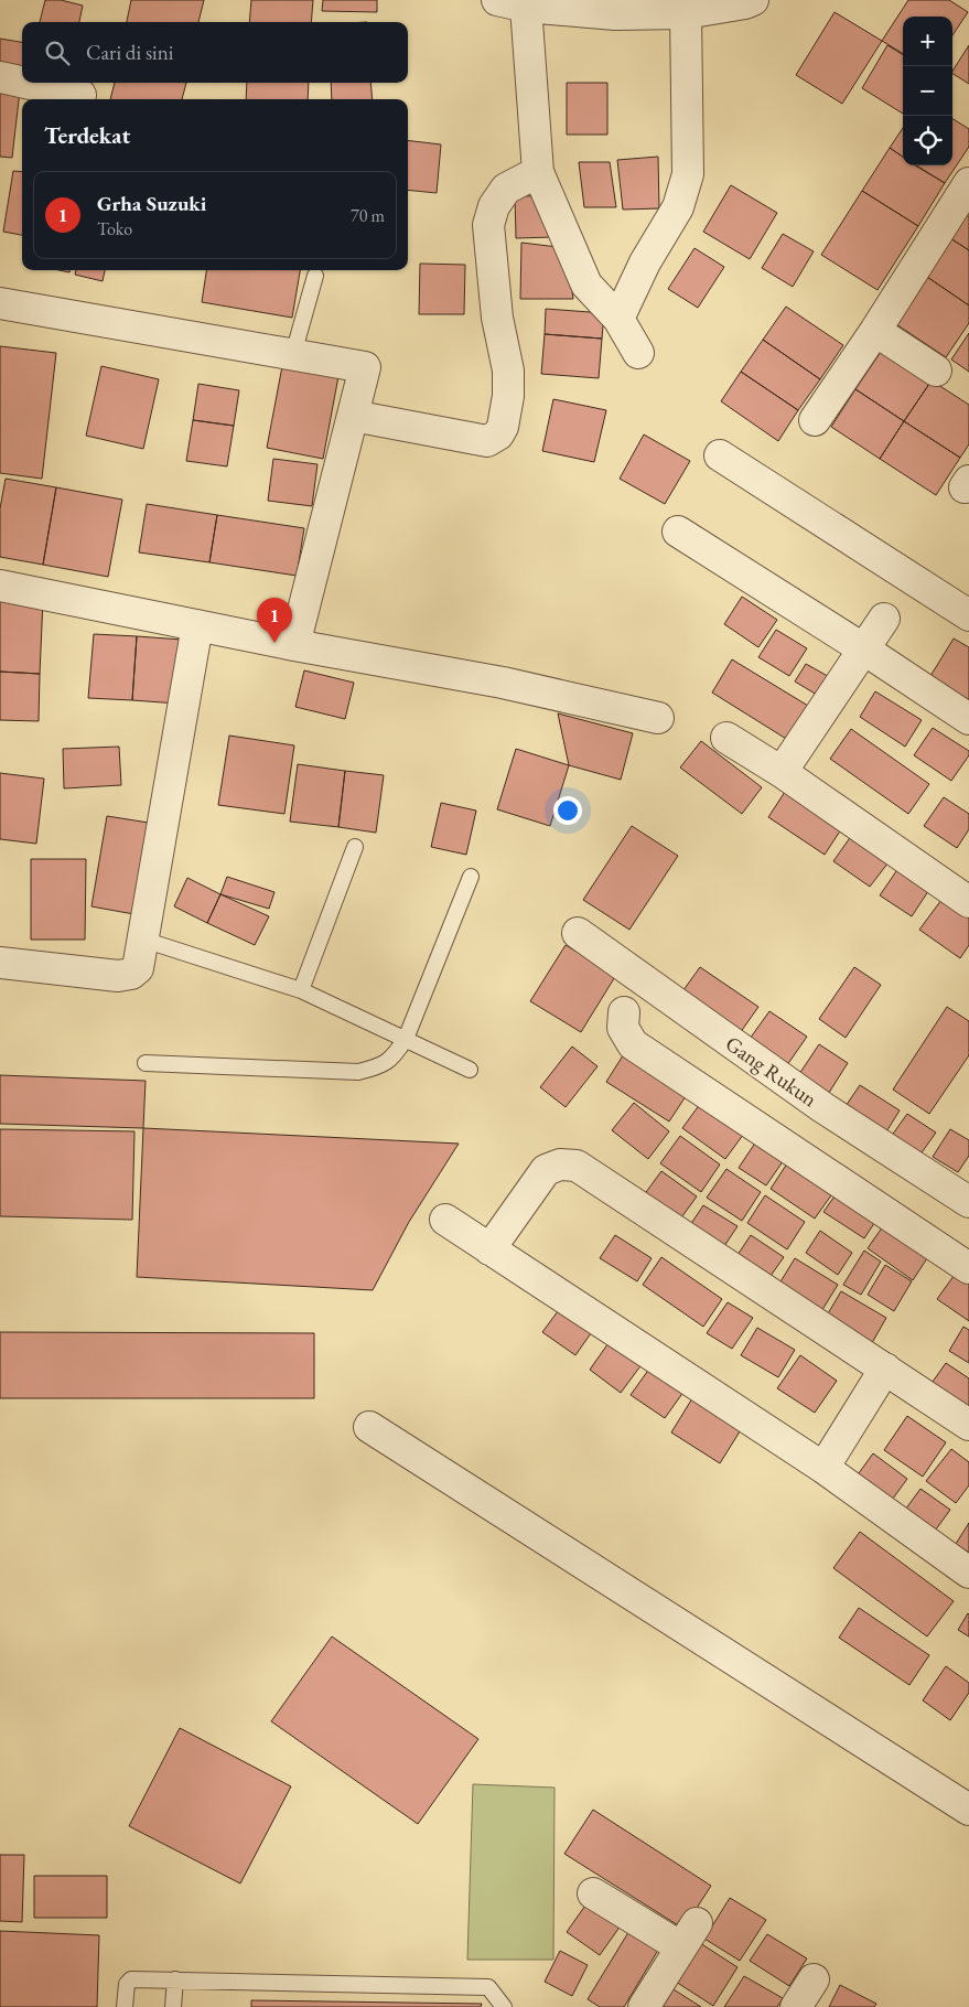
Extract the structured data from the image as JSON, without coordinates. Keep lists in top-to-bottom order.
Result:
{
  "streets": {
    "street": ["Gang Rukun"]
  },
  "page": {
    "map_buttons": ["+", "−"],
    "search": "Cari di sini",
    "heading": "Terdekat",
    "list": [
      {
        "mark": "1",
        "name": "Grha Suzuki",
        "note": "Toko",
        "value": "70 m"
      }
    ],
    "pins": "1"
  }
}
